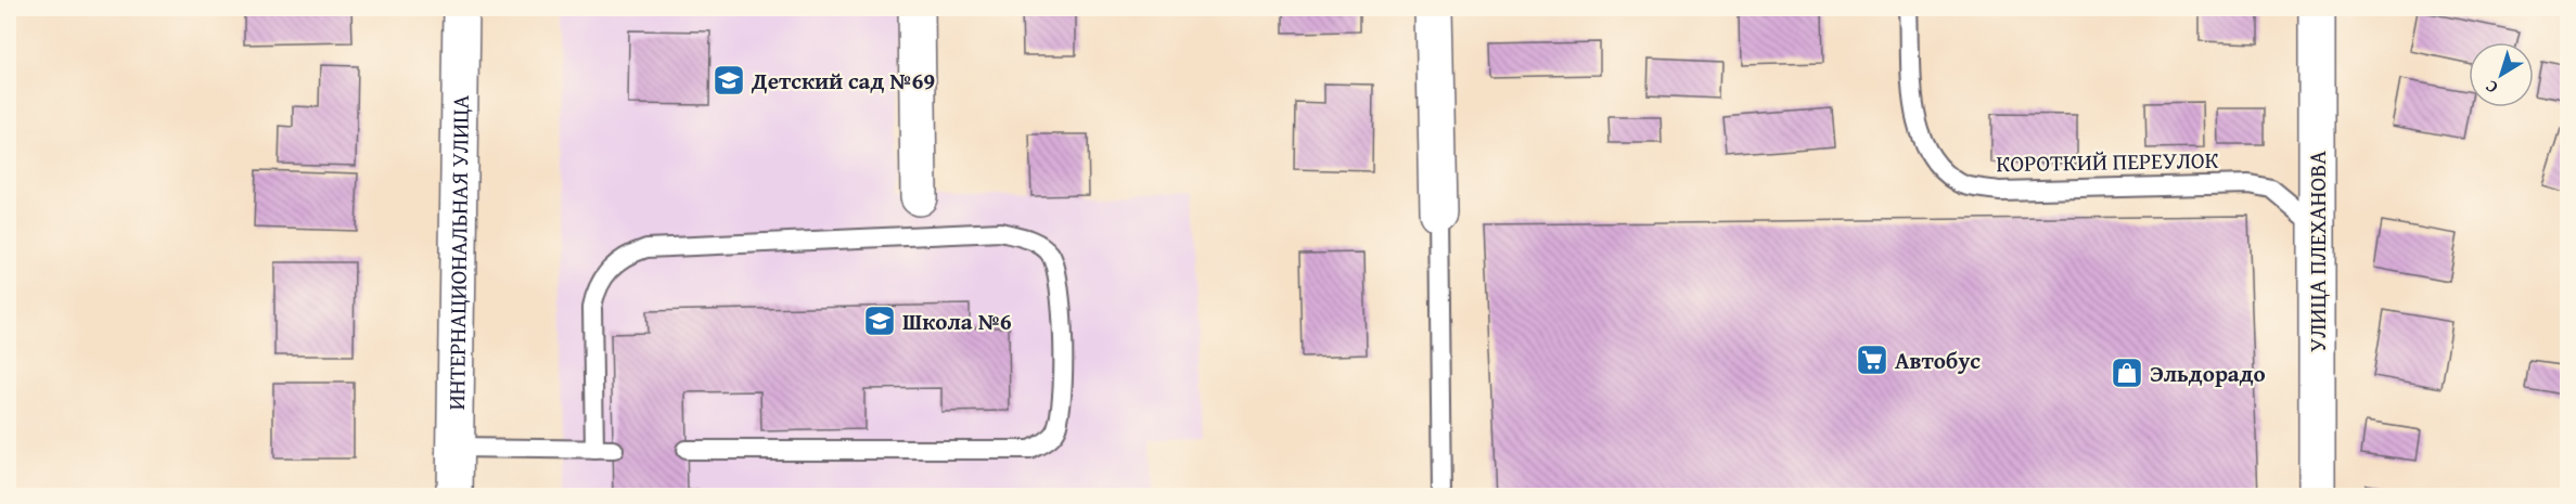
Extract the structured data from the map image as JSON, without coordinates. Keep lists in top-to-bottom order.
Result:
{
  "streets": {
    "street": ["ИНТЕРНАЦИОНАЛЬНАЯ УЛИЦА", "УЛИЦА ПЛЕХАНОВА"],
    "lane": ["КОРОТКИЙ ПЕРЕУЛОК"]
  },
  "crossings": [
    ["КОРОТКИЙ ПЕРЕУЛОК", "УЛИЦА ПЛЕХАНОВА"]
  ],
  "places": {
    "school or university": ["Детский сад №69", "Школа №6"],
    "supermarket": ["Автобус"],
    "shop": ["Эльдорадо"]
  },
  "north": "bottom left"
}
